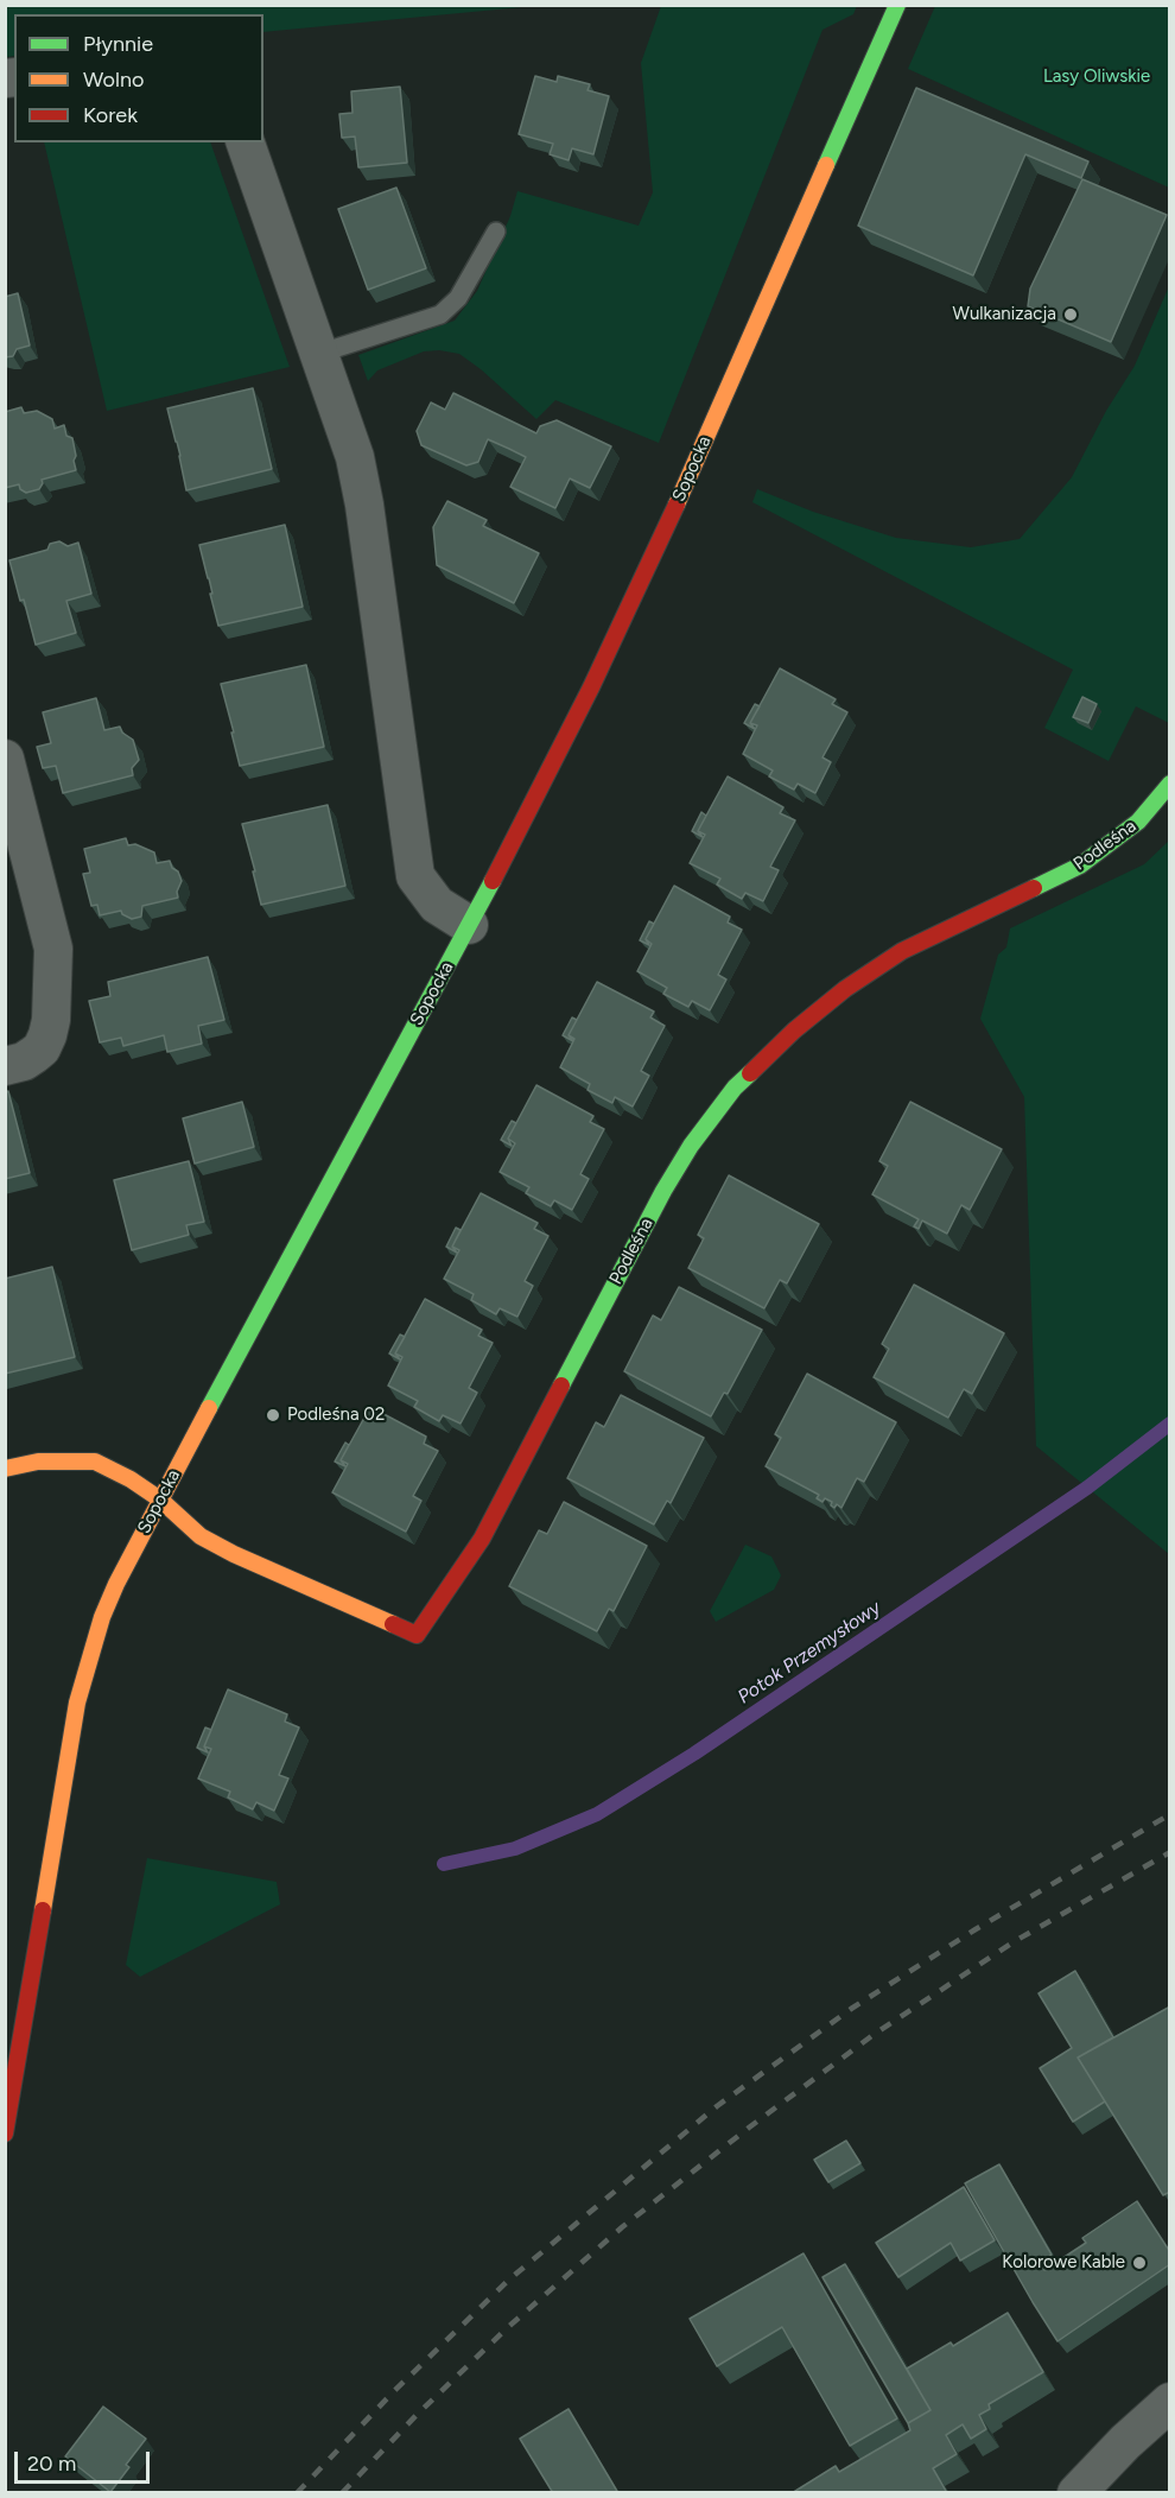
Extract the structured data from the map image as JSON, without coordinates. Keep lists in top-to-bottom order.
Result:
{
  "streets": {
    "main road": ["Sopocka", "Podleśna"]
  },
  "crossings": [
    ["Sopocka", "Podleśna"]
  ],
  "water": ["Potok Przemysłowy"],
  "parks": ["Lasy Oliwskie"],
  "places": ["Wulkanizacja", "Podleśna 02", "Kolorowe Kable"],
  "legend": ["Płynnie", "Wolno", "Korek"],
  "scale_bar": "20 m"
}
